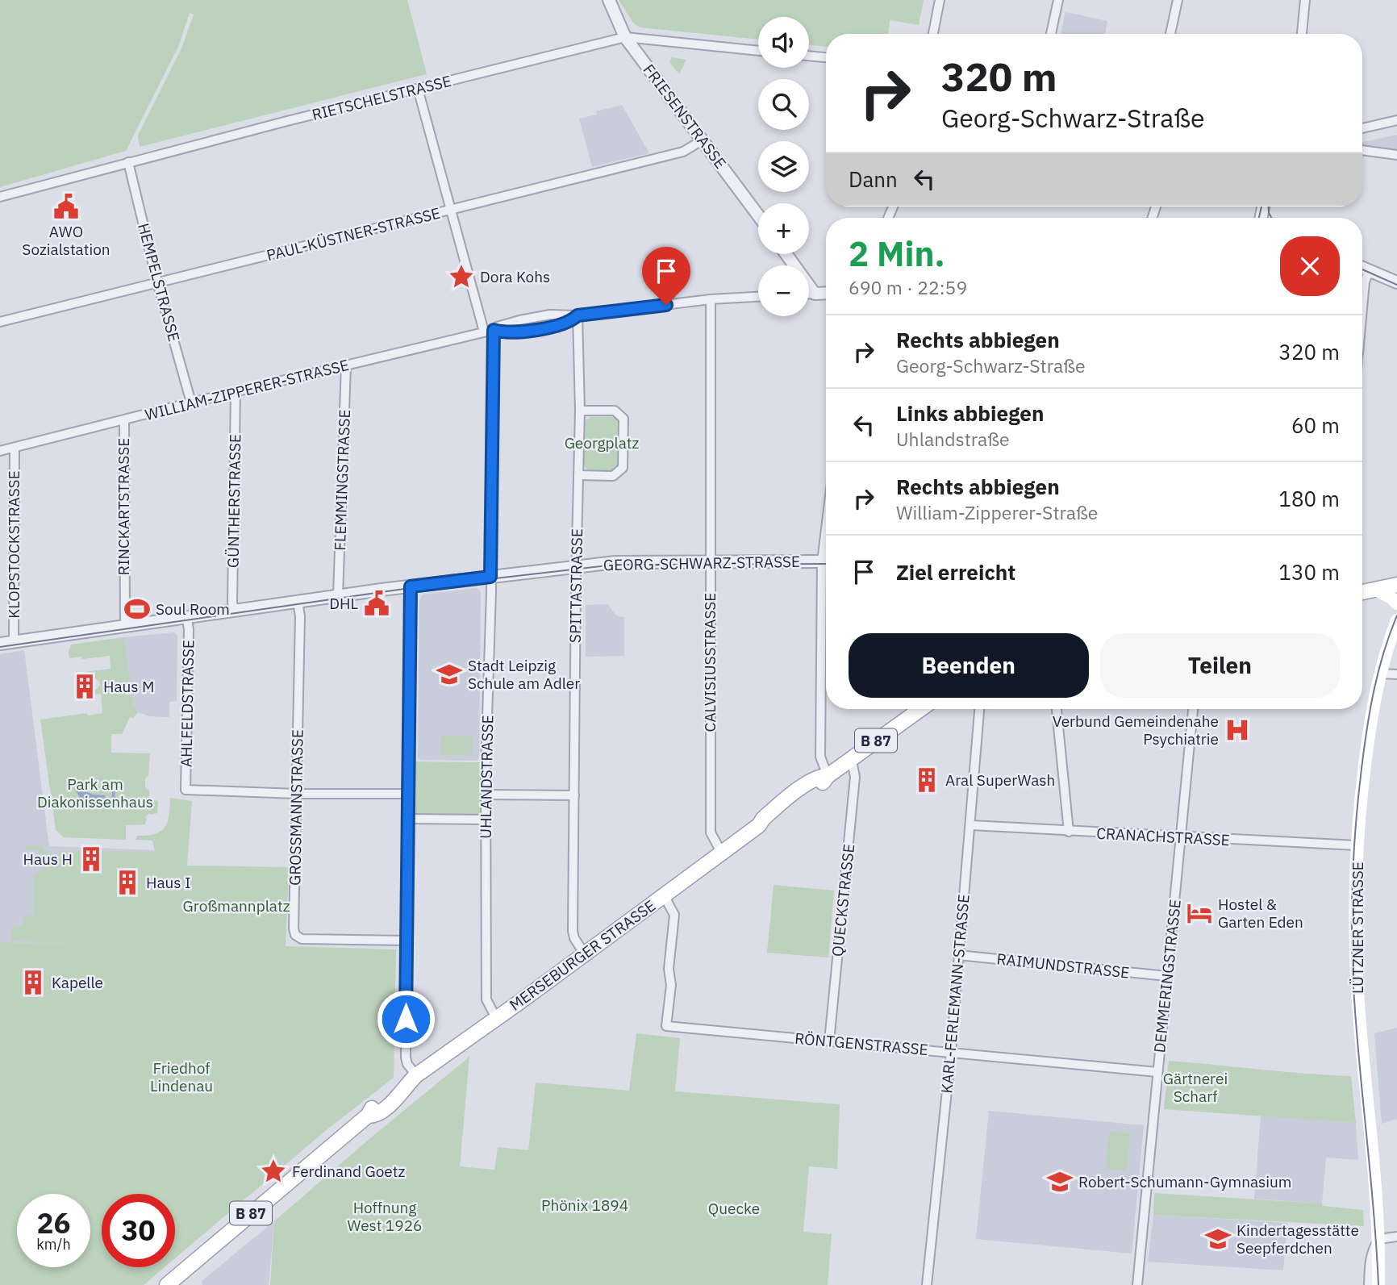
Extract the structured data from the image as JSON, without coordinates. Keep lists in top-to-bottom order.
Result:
{
  "streets": {
    "main road": ["B 87", "LÜTZNER STRASSE", "MERSEBURGER STRASSE"],
    "street": [
      "RIETSCHELSTRASSE",
      "FRIESENSTRASSE",
      "PAUL-KÜSTNER-STRASSE",
      "HEMPELSTRASSE",
      "WILLIAM-ZIPPERER-STRASSE",
      "FLEMMINGSTRASSE",
      "GÜNTHERSTRASSE",
      "RINCKARTSTRASSE",
      "KLOPSTOCKSTRASSE",
      "GEORG-SCHWARZ-STRASSE",
      "SPITTASTRASSE",
      "CALVISIUSSTRASSE",
      "AHLFELDSTRASSE",
      "UHLANDSTRASSE",
      "GROSSMANNSTRASSE",
      "CRANACHSTRASSE",
      "QUECKSTRASSE",
      "RAIMUNDSTRASSE",
      "DEMMERINGSTRASSE",
      "KARL-FERLEMANN-STRASSE",
      "RÖNTGENSTRASSE"
    ]
  },
  "crossings": [
    ["RIETSCHELSTRASSE", "FRIESENSTRASSE"],
    ["RIETSCHELSTRASSE", "HEMPELSTRASSE"],
    ["RIETSCHELSTRASSE", "UHLANDSTRASSE"],
    ["FRIESENSTRASSE", "PAUL-KÜSTNER-STRASSE"],
    ["PAUL-KÜSTNER-STRASSE", "HEMPELSTRASSE"],
    ["PAUL-KÜSTNER-STRASSE", "UHLANDSTRASSE"],
    ["HEMPELSTRASSE", "WILLIAM-ZIPPERER-STRASSE"],
    ["WILLIAM-ZIPPERER-STRASSE", "FLEMMINGSTRASSE"],
    ["WILLIAM-ZIPPERER-STRASSE", "GÜNTHERSTRASSE"],
    ["WILLIAM-ZIPPERER-STRASSE", "RINCKARTSTRASSE"],
    ["WILLIAM-ZIPPERER-STRASSE", "KLOPSTOCKSTRASSE"],
    ["WILLIAM-ZIPPERER-STRASSE", "SPITTASTRASSE"],
    ["WILLIAM-ZIPPERER-STRASSE", "CALVISIUSSTRASSE"],
    ["WILLIAM-ZIPPERER-STRASSE", "UHLANDSTRASSE"],
    ["FLEMMINGSTRASSE", "GEORG-SCHWARZ-STRASSE"],
    ["GÜNTHERSTRASSE", "GEORG-SCHWARZ-STRASSE"],
    ["RINCKARTSTRASSE", "GEORG-SCHWARZ-STRASSE"],
    ["KLOPSTOCKSTRASSE", "GEORG-SCHWARZ-STRASSE"],
    ["GEORG-SCHWARZ-STRASSE", "SPITTASTRASSE"],
    ["GEORG-SCHWARZ-STRASSE", "CALVISIUSSTRASSE"],
    ["GEORG-SCHWARZ-STRASSE", "AHLFELDSTRASSE"],
    ["GEORG-SCHWARZ-STRASSE", "UHLANDSTRASSE"],
    ["GEORG-SCHWARZ-STRASSE", "GROSSMANNSTRASSE"],
    ["SPITTASTRASSE", "MERSEBURGER STRASSE"],
    ["CALVISIUSSTRASSE", "MERSEBURGER STRASSE"],
    ["AHLFELDSTRASSE", "GROSSMANNSTRASSE"],
    ["UHLANDSTRASSE", "MERSEBURGER STRASSE"],
    ["CRANACHSTRASSE", "LÜTZNER STRASSE"],
    ["CRANACHSTRASSE", "DEMMERINGSTRASSE"],
    ["CRANACHSTRASSE", "KARL-FERLEMANN-STRASSE"],
    ["QUECKSTRASSE", "MERSEBURGER STRASSE"],
    ["QUECKSTRASSE", "RÖNTGENSTRASSE"],
    ["MERSEBURGER STRASSE", "RÖNTGENSTRASSE"],
    ["RAIMUNDSTRASSE", "DEMMERINGSTRASSE"],
    ["RAIMUNDSTRASSE", "KARL-FERLEMANN-STRASSE"],
    ["DEMMERINGSTRASSE", "RÖNTGENSTRASSE"],
    ["KARL-FERLEMANN-STRASSE", "RÖNTGENSTRASSE"]
  ],
  "parks": [
    "Georgplatz",
    "Park am Diakonissenhaus",
    "Großmannplatz",
    "Friedhof Lindenau",
    "Gärtnerei Scharf",
    "Phönix 1894",
    "Hoffnung West 1926",
    "Quecke"
  ],
  "places": {
    "public building": ["AWO Sozialstation", "DHL"],
    "place": ["Dora Kohs", "Ferdinand Goetz"],
    "sports": ["Soul Room"],
    "school or university": ["Stadt Leipzig Schule am Adler", "Robert-Schumann-Gymnasium", "Kindertagesstätte Seepferdchen"],
    "building": [
      "Haus M",
      "Aral SuperWash",
      "Haus H",
      "Haus I",
      "Kapelle"
    ],
    "hospital": ["Verbund Gemeindenahe Psychiatrie"],
    "hotel": ["Hostel & Garten Eden"]
  },
  "page": {
    "map_buttons": ["+", "−"],
    "turn": ["320 m", "Georg-Schwarz-Straße"],
    "then": "Dann",
    "heading": ["2 Min.", "690 m · 22:59"],
    "list": [
      {
        "name": "Rechts abbiegen",
        "note": "Georg-Schwarz-Straße",
        "value": "320 m"
      },
      {
        "name": "Links abbiegen",
        "note": "Uhlandstraße",
        "value": "60 m"
      },
      {
        "name": "Rechts abbiegen",
        "note": "William-Zipperer-Straße",
        "value": "180 m"
      },
      {
        "name": "Ziel erreicht",
        "value": "130 m"
      }
    ],
    "buttons": ["Beenden", "Teilen"],
    "speed": "26 km/h",
    "limit": "30"
  }
}
